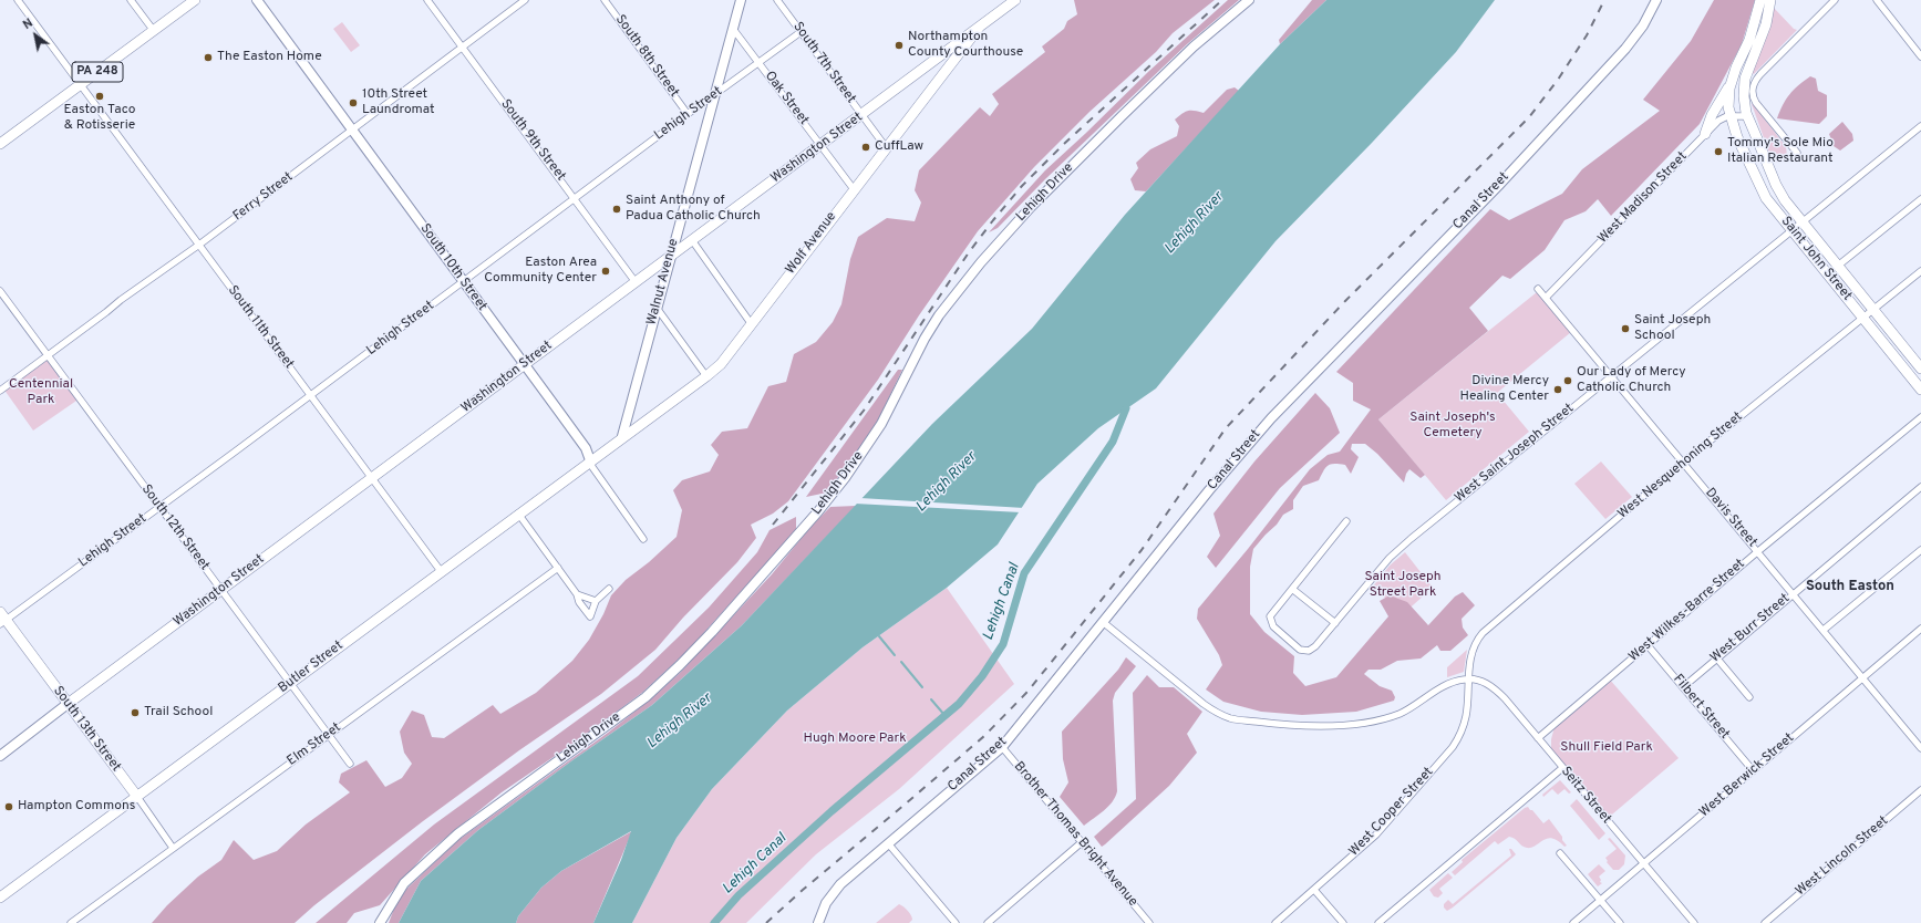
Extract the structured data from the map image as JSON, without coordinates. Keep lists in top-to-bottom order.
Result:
{
  "streets": {
    "main road": [
      "PA 248",
      "Washington Street",
      "Wolf Avenue",
      "Saint John Street",
      "Butler Street",
      "South 13th Street"
    ],
    "street": [
      "South 8th Street",
      "South 7th Street",
      "Oak Street",
      "Lehigh Street",
      "South 9th Street",
      "Lehigh Drive",
      "Ferry Street",
      "West Madison Street",
      "Canal Street",
      "South 10th Street",
      "Walnut Avenue",
      "South 11th Street",
      "West Saint Joseph Street",
      "West Nesquehoning Street",
      "Davis Street",
      "South 12th Street",
      "West Wilkes-Barre Street",
      "West Burr Street",
      "Filbert Street",
      "Elm Street",
      "West Berwick Street",
      "Seitz Street",
      "West Cooper Street",
      "Brother Thomas Bright Avenue",
      "West Lincoln Street"
    ]
  },
  "crossings": [
    ["South 8th Street", "Lehigh Street"],
    ["South 7th Street", "Lehigh Street"],
    ["South 7th Street", "Washington Street"],
    ["South 7th Street", "Wolf Avenue"],
    ["PA 248", "South 11th Street"],
    ["Oak Street", "Lehigh Street"],
    ["Oak Street", "Washington Street"],
    ["Oak Street", "Wolf Avenue"],
    ["Oak Street", "Walnut Avenue"],
    ["Lehigh Street", "South 9th Street"],
    ["Lehigh Street", "South 10th Street"],
    ["Lehigh Street", "Walnut Avenue"],
    ["Lehigh Street", "South 11th Street"],
    ["Lehigh Street", "South 12th Street"],
    ["Lehigh Street", "South 13th Street"],
    ["South 9th Street", "Washington Street"],
    ["South 9th Street", "Ferry Street"],
    ["Washington Street", "Wolf Avenue"],
    ["Washington Street", "South 10th Street"],
    ["Washington Street", "Walnut Avenue"],
    ["Washington Street", "South 11th Street"],
    ["Washington Street", "South 12th Street"],
    ["Washington Street", "South 13th Street"],
    ["Ferry Street", "South 10th Street"],
    ["Ferry Street", "South 11th Street"],
    ["Ferry Street", "South 12th Street"],
    ["West Madison Street", "Saint John Street"],
    ["West Madison Street", "Davis Street"],
    ["Canal Street", "Brother Thomas Bright Avenue"],
    ["Wolf Avenue", "Walnut Avenue"],
    ["Wolf Avenue", "Butler Street"],
    ["Saint John Street", "West Saint Joseph Street"],
    ["Saint John Street", "West Nesquehoning Street"],
    ["South 10th Street", "Butler Street"],
    ["Walnut Avenue", "Butler Street"],
    ["South 11th Street", "Butler Street"],
    ["West Saint Joseph Street", "Davis Street"],
    ["West Nesquehoning Street", "Davis Street"],
    ["West Nesquehoning Street", "Seitz Street"],
    ["West Nesquehoning Street", "West Cooper Street"],
    ["Davis Street", "West Wilkes-Barre Street"],
    ["Davis Street", "West Burr Street"],
    ["Davis Street", "West Berwick Street"],
    ["South 12th Street", "Butler Street"],
    ["South 12th Street", "Elm Street"],
    ["West Wilkes-Barre Street", "Filbert Street"],
    ["West Wilkes-Barre Street", "Seitz Street"],
    ["West Burr Street", "Filbert Street"],
    ["Butler Street", "South 13th Street"],
    ["Filbert Street", "West Berwick Street"],
    ["South 13th Street", "Elm Street"],
    ["West Berwick Street", "Seitz Street"],
    ["Seitz Street", "West Cooper Street"]
  ],
  "districts": ["South Easton"],
  "water": ["Lehigh River", "Lehigh Canal"],
  "parks": [
    "Centennial Park",
    "Saint Joseph's Cemetery",
    "Saint Joseph Street Park",
    "Hugh Moore Park",
    "Shull Field Park"
  ],
  "places": [
    "Northampton County Courthouse",
    "The Easton Home",
    "Easton Taco & Rotisserie",
    "10th Street Laundromat",
    "CuffLaw",
    "Tommy's Sole Mio Italian Restaurant",
    "Saint Anthony of Padua Catholic Church",
    "Easton Area Community Center",
    "Saint Joseph School",
    "Our Lady of Mercy Catholic Church",
    "Divine Mercy Healing Center",
    "Trail School",
    "Hampton Commons"
  ],
  "north": "top left"
}
